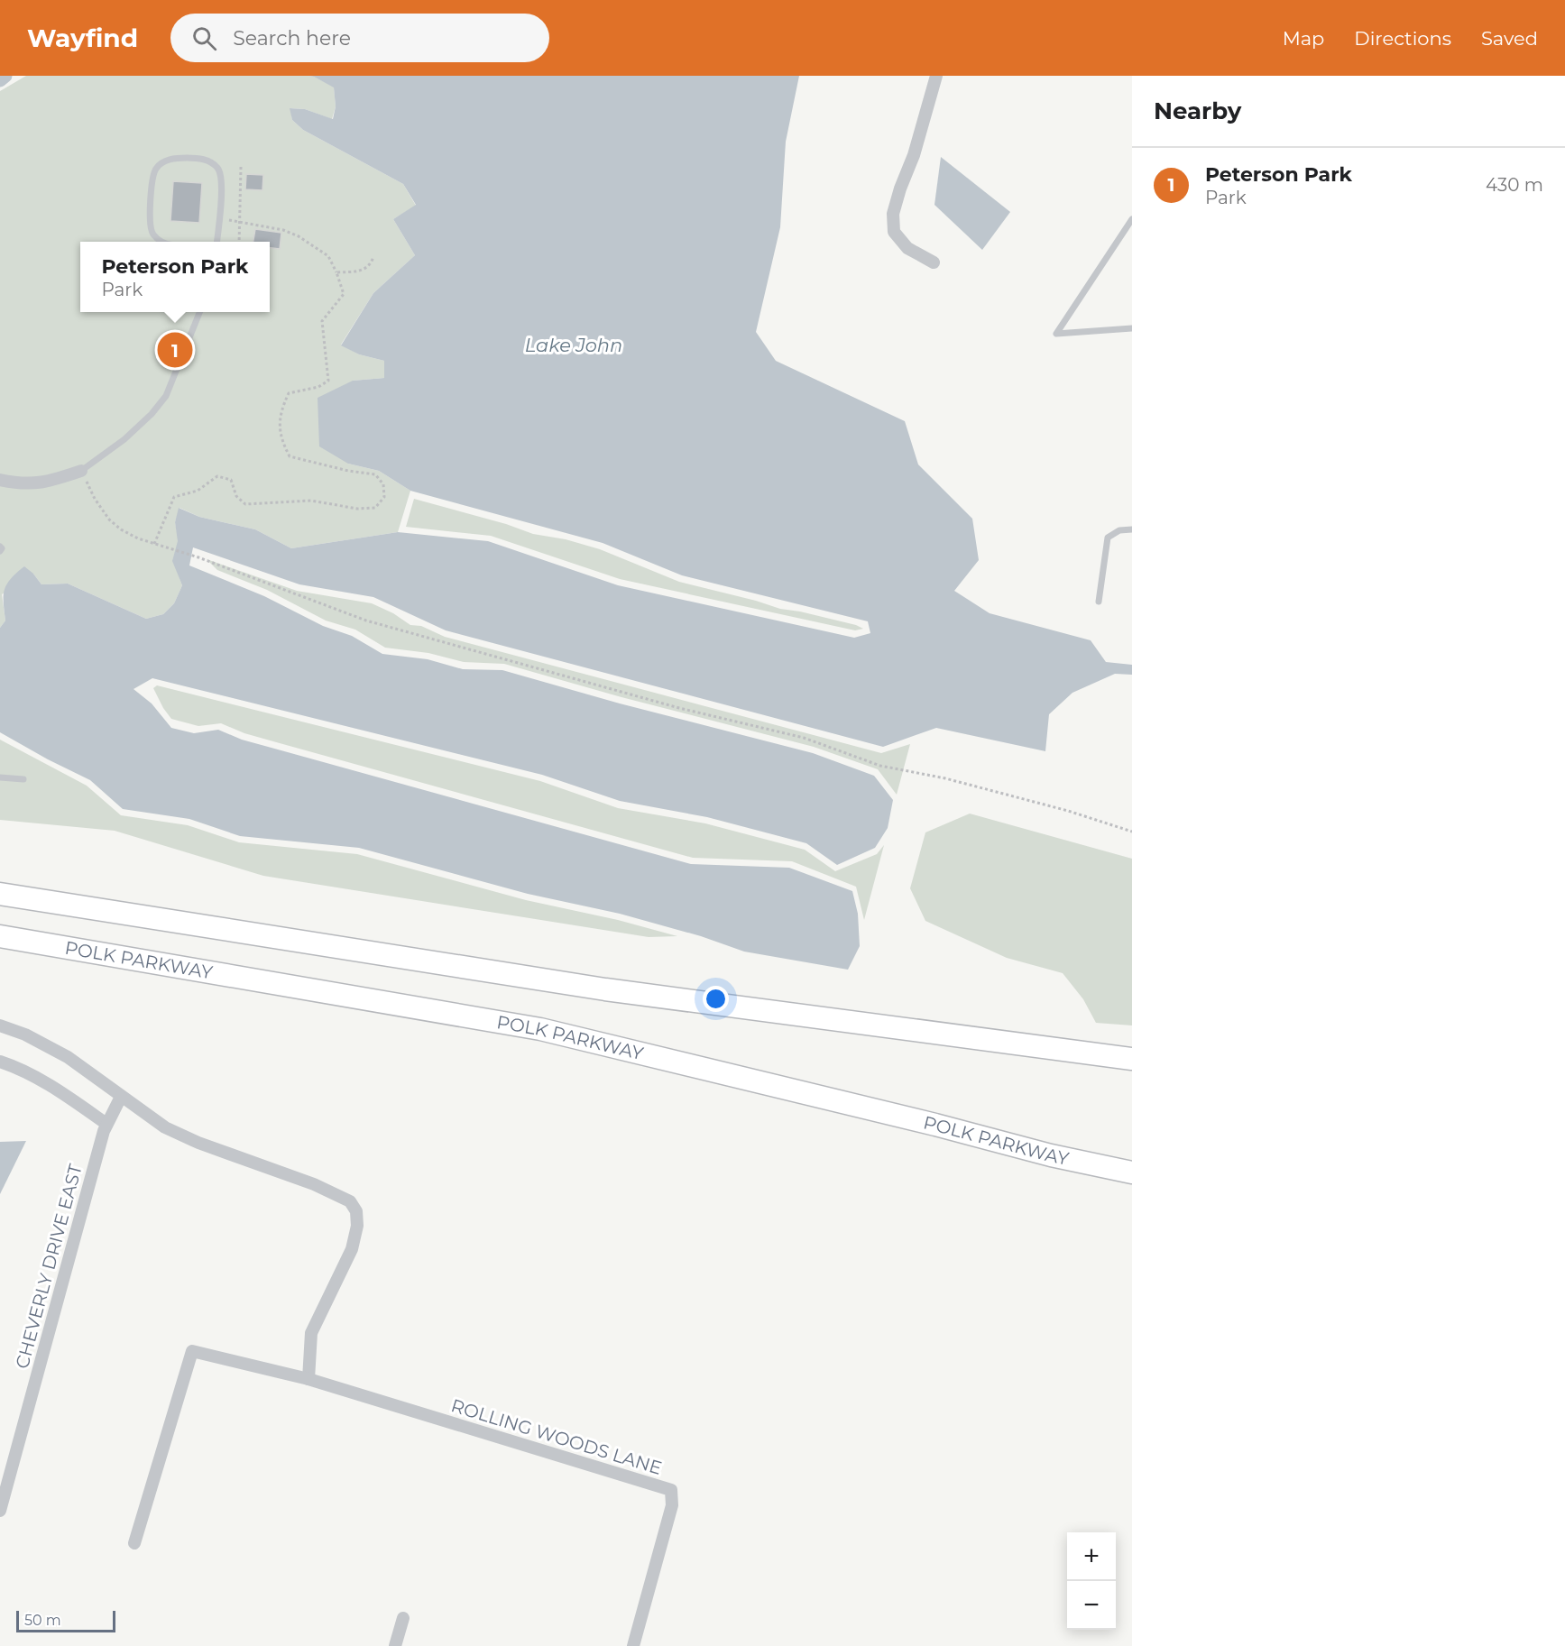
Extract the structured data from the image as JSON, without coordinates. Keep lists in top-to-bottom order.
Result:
{
  "streets": {
    "highway": ["POLK PARKWAY"],
    "street": ["CHEVERLY DRIVE EAST", "ROLLING WOODS LANE"]
  },
  "water": ["Lake John"],
  "scale_bar": "50 m",
  "page": {
    "header": "Wayfind",
    "search": "Search here",
    "nav": ["Map", "Directions", "Saved"],
    "heading": "Nearby",
    "list": [
      {
        "mark": "1",
        "name": "Peterson Park",
        "note": "Park",
        "value": "430 m"
      }
    ],
    "popup": ["Peterson Park", "Park"],
    "pins": "1",
    "map_buttons": ["+", "−"],
    "scale": "50 m"
  }
}
